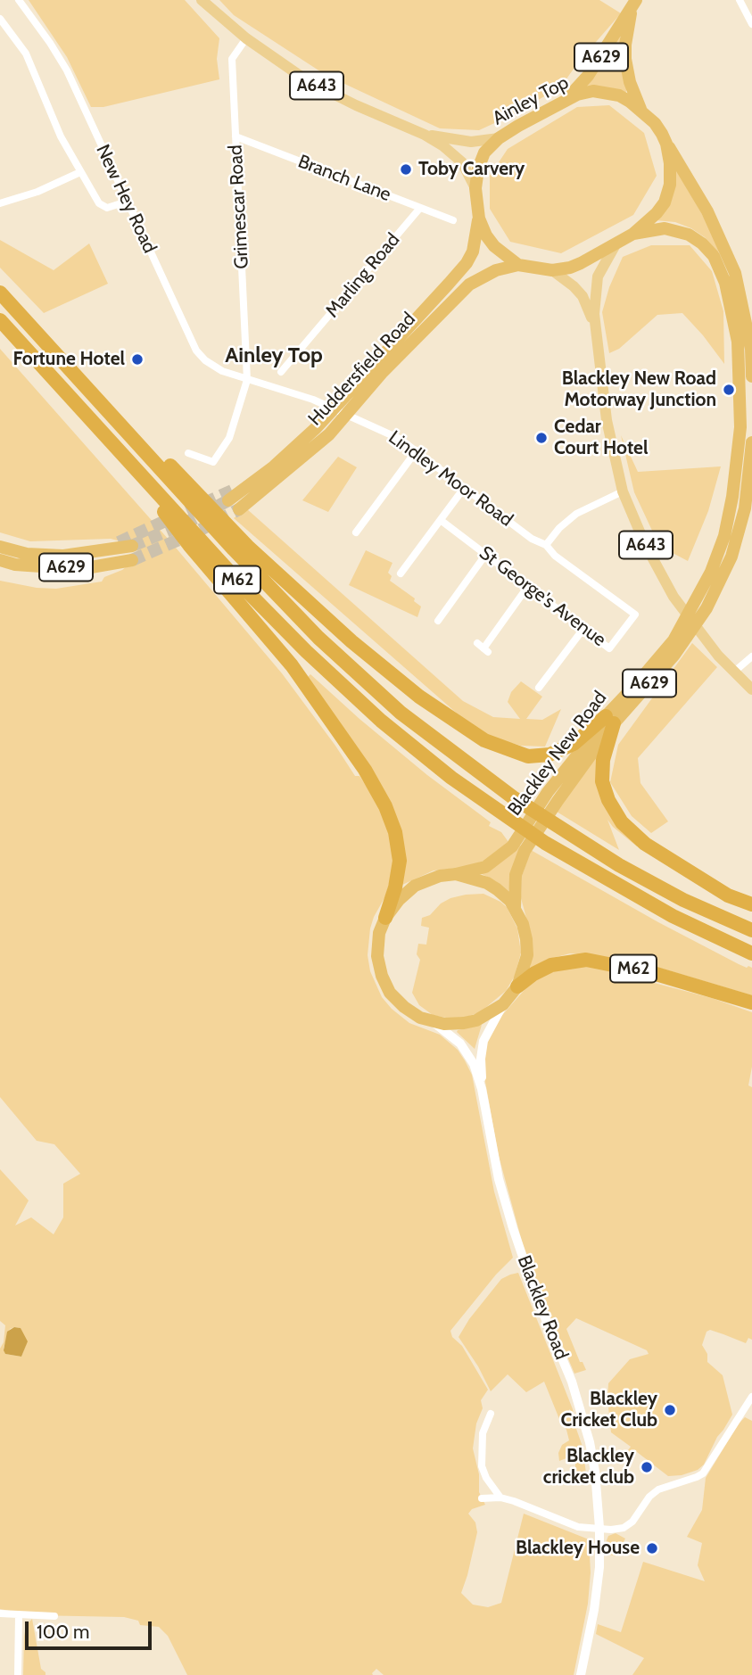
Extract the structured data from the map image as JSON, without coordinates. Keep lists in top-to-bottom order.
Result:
{
  "streets": {
    "highway": [
      "A629",
      "Ainley Top",
      "Huddersfield Road",
      "M62",
      "Blackley New Road"
    ],
    "main road": ["A643"],
    "street": [
      "Branch Lane",
      "New Hey Road",
      "Grimescar Road",
      "Marling Road",
      "Lindley Moor Road",
      "St George's Avenue",
      "Blackley Road"
    ]
  },
  "crossings": [
    ["A629", "A643"],
    ["A629", "Ainley Top"],
    ["A629", "Huddersfield Road"],
    ["A629", "Blackley New Road"],
    ["A643", "Ainley Top"],
    ["A643", "Grimescar Road"],
    ["A643", "Huddersfield Road"],
    ["A643", "Blackley New Road"],
    ["Ainley Top", "Huddersfield Road"],
    ["Ainley Top", "Blackley New Road"],
    ["Branch Lane", "Grimescar Road"],
    ["Branch Lane", "Marling Road"],
    ["New Hey Road", "Grimescar Road"],
    ["New Hey Road", "Lindley Moor Road"],
    ["Grimescar Road", "Lindley Moor Road"],
    ["Huddersfield Road", "Blackley New Road"],
    ["Lindley Moor Road", "St George's Avenue"],
    ["M62", "Blackley New Road"],
    ["M62", "Blackley Road"],
    ["Blackley New Road", "Blackley Road"]
  ],
  "districts": ["Ainley Top"],
  "places": [
    "Toby Carvery",
    "Fortune Hotel",
    "Blackley New Road Motorway Junction",
    "Cedar Court Hotel",
    "Blackley Cricket Club",
    "Blackley cricket club",
    "Blackley House"
  ],
  "scale_bar": "100 m"
}
